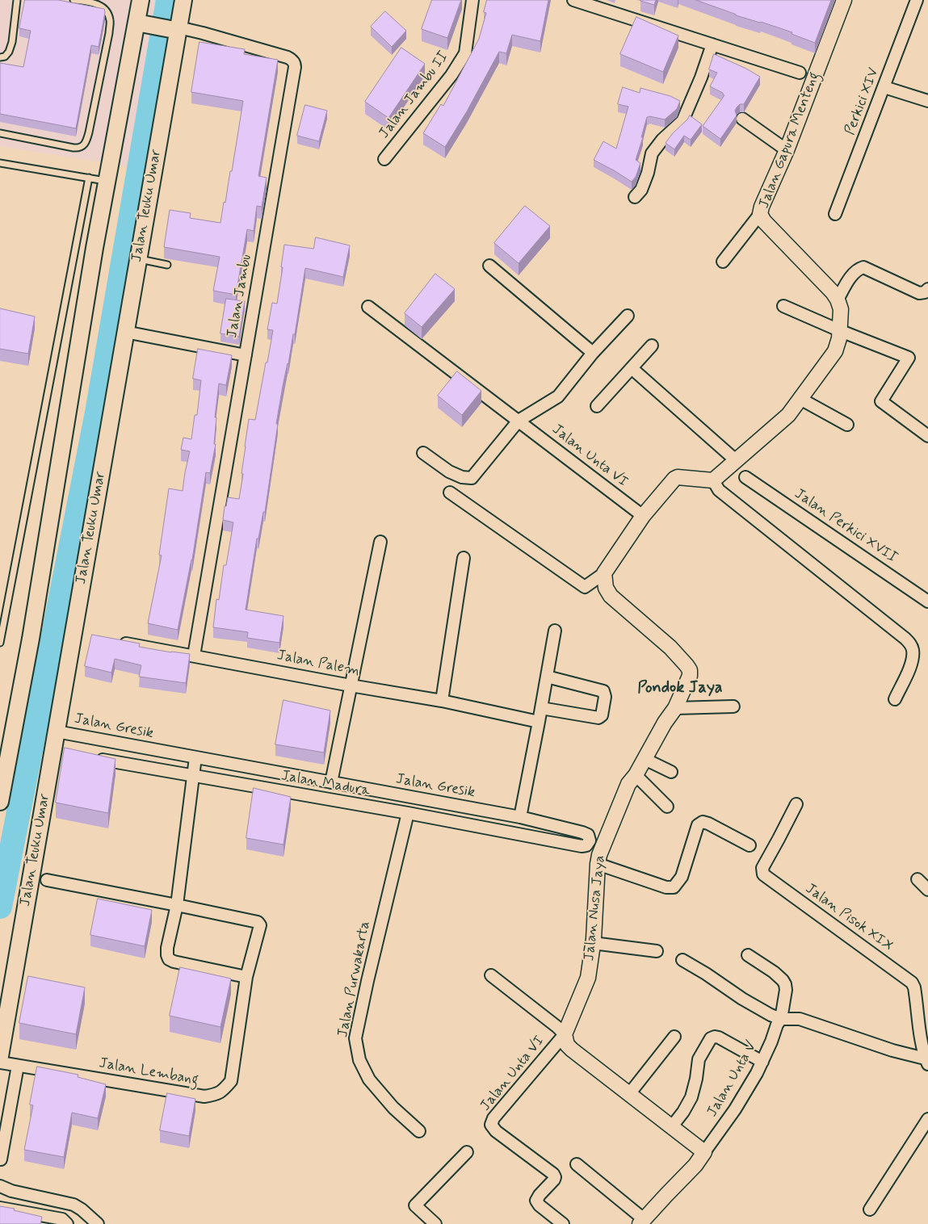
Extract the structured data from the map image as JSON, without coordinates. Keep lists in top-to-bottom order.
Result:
{
  "streets": {
    "main road": ["Jalan Teuku Umar"],
    "street": [
      "Jalan Jambu II",
      "Perkici XIV",
      "Jalan Gapura Menteng",
      "Jalan Jambu",
      "Jalan Unta VI",
      "Jalan Perkici XVII",
      "Jalan Palem",
      "Jalan Gresik",
      "Jalan Madura",
      "Jalan Nusa Jaya",
      "Jalan Pisok XIX",
      "Jalan Purwakarta",
      "Jalan Lembang",
      "Jalan Unta V"
    ]
  },
  "crossings": [
    ["Jalan Teuku Umar", "Jalan Jambu"],
    ["Jalan Teuku Umar", "Jalan Gresik"],
    ["Jalan Jambu", "Jalan Palem"],
    ["Jalan Unta VI", "Jalan Nusa Jaya"],
    ["Jalan Gresik", "Jalan Madura"],
    ["Jalan Madura", "Jalan Purwakarta"]
  ],
  "districts": ["Pondok Jaya"]
}
